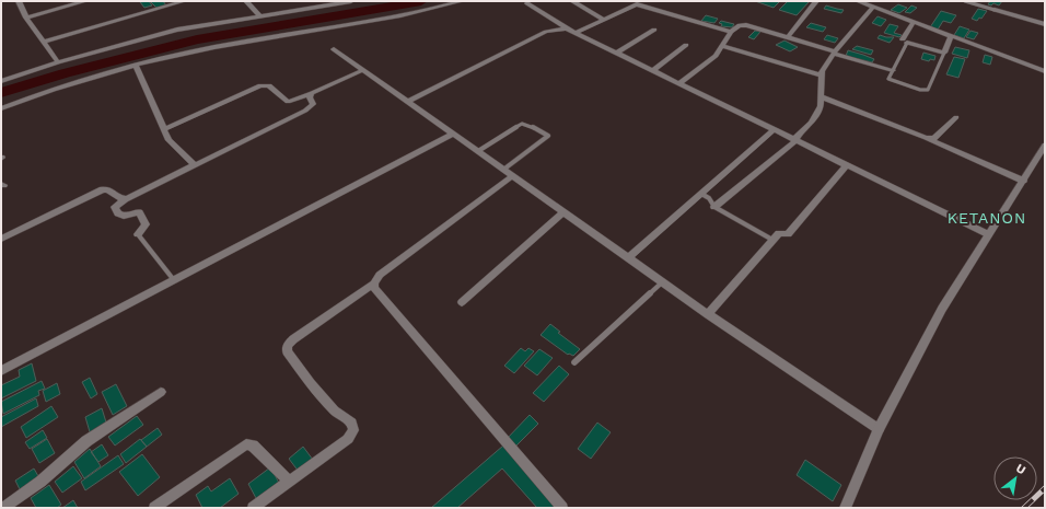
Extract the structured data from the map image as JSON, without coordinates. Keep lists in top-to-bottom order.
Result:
{
  "districts": ["KETANON"],
  "north": "top right"
}
